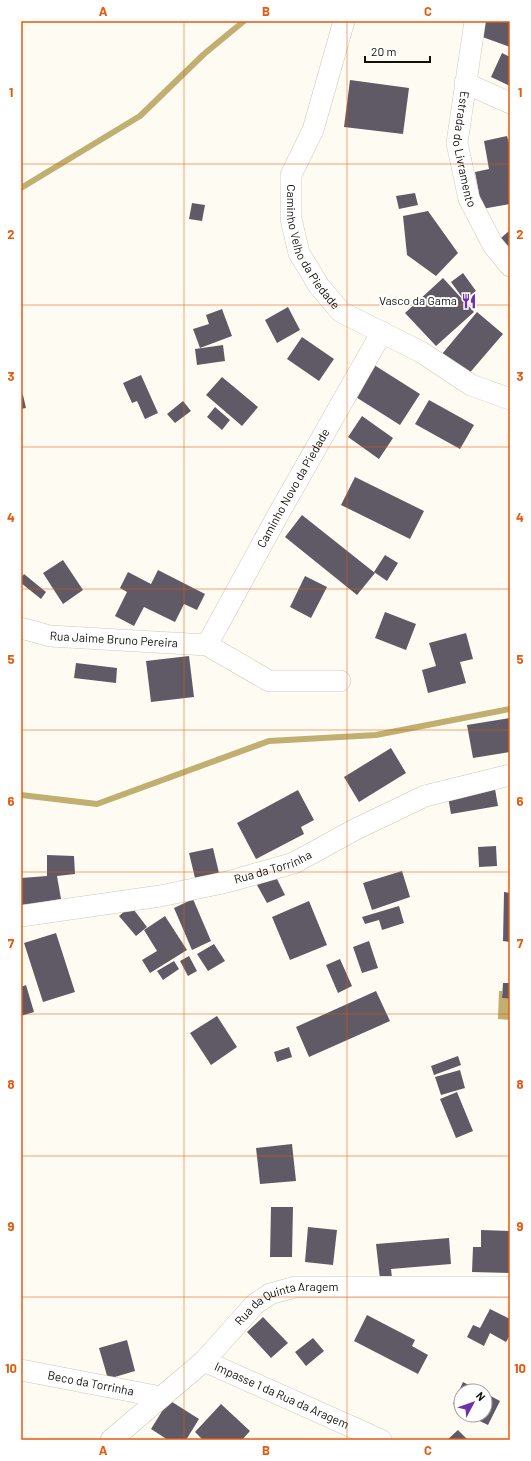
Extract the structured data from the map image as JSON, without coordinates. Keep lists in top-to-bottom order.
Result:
{
  "streets": {
    "street": [
      "Estrada do Livramento",
      "Caminho Velho da Piedade",
      "Caminho Novo da Piedade",
      "Rua Jaime Bruno Pereira",
      "Rua da Torrinha",
      "Rua da Quinta Aragem",
      "Beco da Torrinha",
      "Impasse 1 da Rua da Aragem"
    ]
  },
  "crossings": [
    ["Caminho Velho da Piedade", "Caminho Novo da Piedade"],
    ["Caminho Novo da Piedade", "Rua Jaime Bruno Pereira"],
    ["Rua da Quinta Aragem", "Beco da Torrinha"],
    ["Rua da Quinta Aragem", "Impasse 1 da Rua da Aragem"]
  ],
  "places": {
    "restaurant": ["Vasco da Gama"]
  },
  "scale_bar": "20 m",
  "north": "top right",
  "grid": {
    "columns": ["A", "B", "C"],
    "rows": [
      "1",
      "2",
      "3",
      "4",
      "5",
      "6",
      "7",
      "8",
      "9",
      "10"
    ]
  }
}
